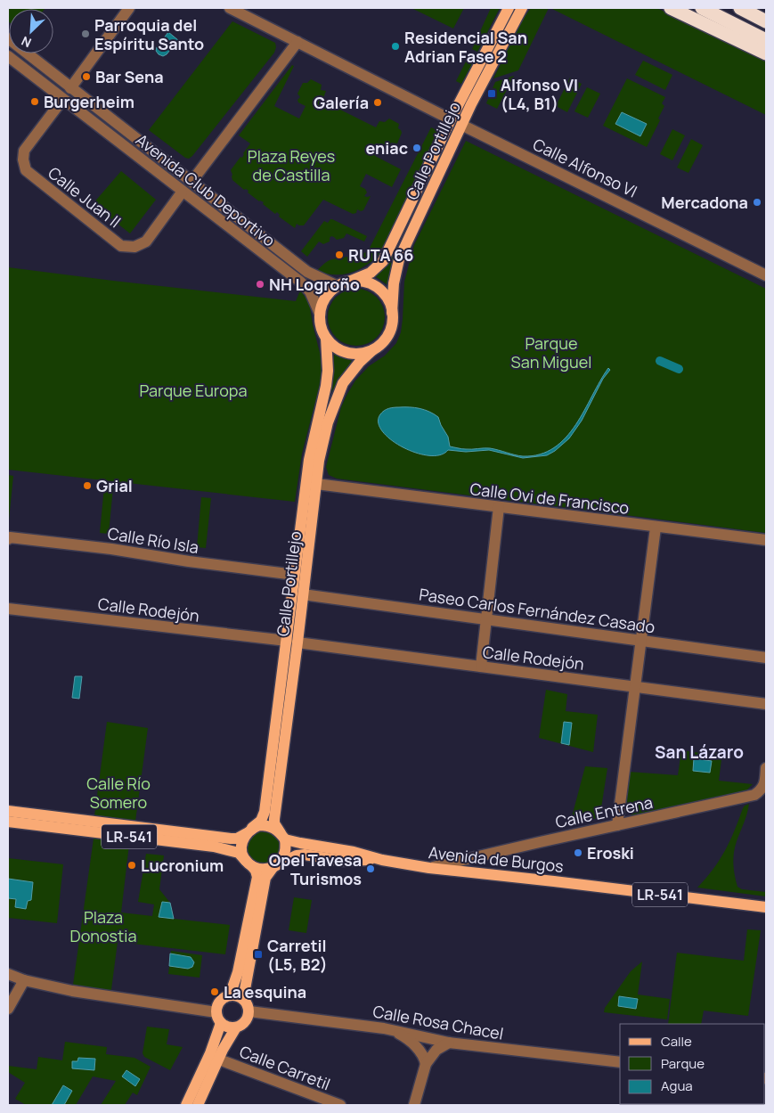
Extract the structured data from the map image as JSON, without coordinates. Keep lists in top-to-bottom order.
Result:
{
  "streets": {
    "main road": ["Calle Portillejo", "LR-541", "Avenida de Burgos"],
    "street": [
      "Calle Alfonso VI",
      "Avenida Club Deportivo",
      "Calle Juan II",
      "Calle Ovi de Francisco",
      "Calle Río Isla",
      "Calle Rodejón",
      "Paseo Carlos Fernández Casado",
      "Calle Entrena",
      "Calle Rosa Chacel",
      "Calle Carretil"
    ]
  },
  "crossings": [
    ["Calle Portillejo", "Calle Alfonso VI"],
    ["Calle Portillejo", "Avenida Club Deportivo"],
    ["Calle Portillejo", "Calle Ovi de Francisco"],
    ["Calle Portillejo", "Calle Río Isla"],
    ["Calle Portillejo", "Calle Rodejón"],
    ["Calle Portillejo", "Paseo Carlos Fernández Casado"],
    ["Calle Portillejo", "LR-541"],
    ["Calle Portillejo", "Avenida de Burgos"],
    ["Avenida Club Deportivo", "Calle Juan II"],
    ["Calle Entrena", "Avenida de Burgos"],
    ["LR-541", "Avenida de Burgos"]
  ],
  "districts": ["San Lázaro"],
  "parks": [
    "Plaza Reyes de Castilla",
    "Parque San Miguel",
    "Parque Europa",
    "Calle Río Somero",
    "Plaza Donostia"
  ],
  "places": {
    "other": [
      "Parroquia del Espíritu Santo",
      "Residencial San Adrian Fase 2",
      "Bar Sena",
      "Burgerheim",
      "Galería",
      "eniac",
      "Mercadona",
      "RUTA 66",
      "NH Logroño",
      "Grial",
      "Eroski",
      "Lucronium",
      "Opel Tavesa Turismos",
      "La esquina"
    ],
    "transit": ["Alfonso VI (L4, B1)", "Carretil (L5, B2)"]
  },
  "legend": ["Calle", "Parque", "Agua"],
  "north": "bottom left"
}
